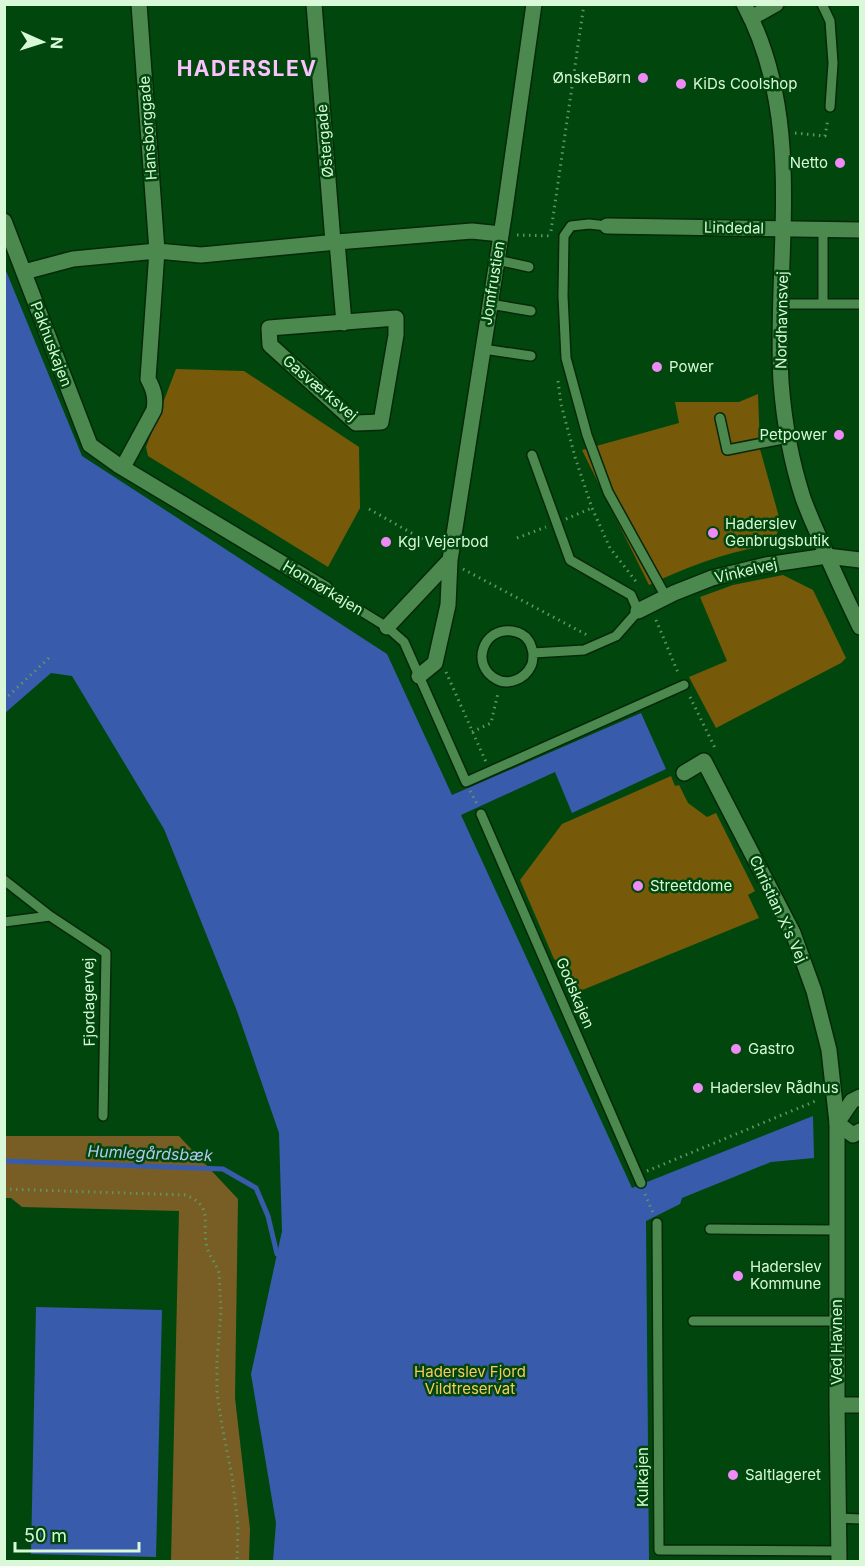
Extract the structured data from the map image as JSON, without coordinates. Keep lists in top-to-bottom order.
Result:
{
  "streets": {
    "street": [
      "Hansborggade",
      "Østergade",
      "Lindedal",
      "Jomfrustien",
      "Nordhavnsvej",
      "Pakhuskajen",
      "Gasværksvej",
      "Vinkelvej",
      "Honnørkajen",
      "Christian X's Vej",
      "Ved Havnen"
    ],
    "lane": ["Godskajen", "Fjordagervej", "Kulkajen"]
  },
  "crossings": [
    ["Hansborggade", "Honnørkajen"],
    ["Lindedal", "Nordhavnsvej"],
    ["Nordhavnsvej", "Vinkelvej"],
    ["Pakhuskajen", "Honnørkajen"],
    ["Christian X's Vej", "Ved Havnen"],
    ["Ved Havnen", "Kulkajen"]
  ],
  "districts": ["HADERSLEV"],
  "water": ["Humlegårdsbæk"],
  "parks": ["Haderslev Fjord Vildtreservat"],
  "places": [
    "ØnskeBørn",
    "KiDs Coolshop",
    "Netto",
    "Power",
    "Petpower",
    "Haderslev Genbrugsbutik",
    "Kgl Vejerbod",
    "Streetdome",
    "Gastro",
    "Haderslev Rådhus",
    "Haderslev Kommune",
    "Saltlageret"
  ],
  "scale_bar": "50 m",
  "north": "right"
}
